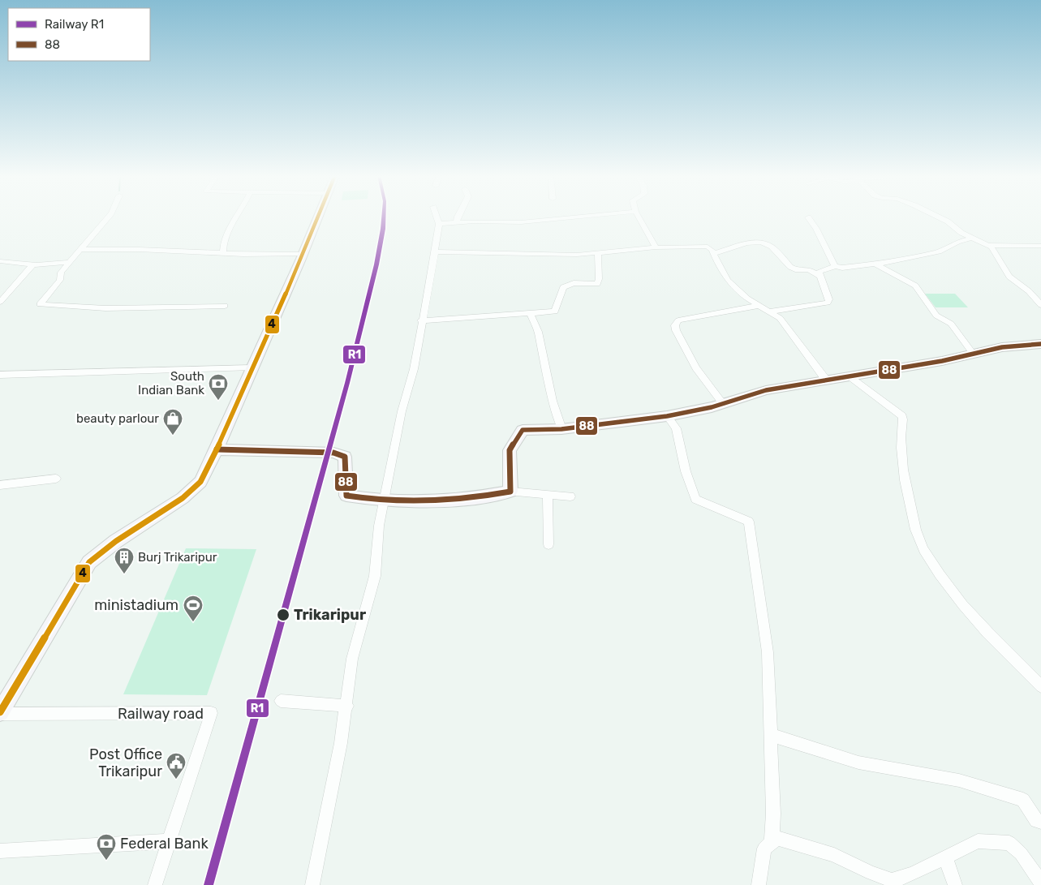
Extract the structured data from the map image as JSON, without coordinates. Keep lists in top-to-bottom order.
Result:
{
  "streets": {
    "street": ["Railway road"]
  },
  "places": {
    "bank": ["South Indian Bank", "Federal Bank"],
    "shop": ["beauty parlour"],
    "building": ["Burj Trikaripur"],
    "other": ["Trikaripur"],
    "sports": ["ministadium"],
    "public building": ["Post Office Trikaripur"]
  },
  "lines": ["rail line R1", "transit line 4", "transit line 88"],
  "legend": ["Railway R1", "88"]
}
